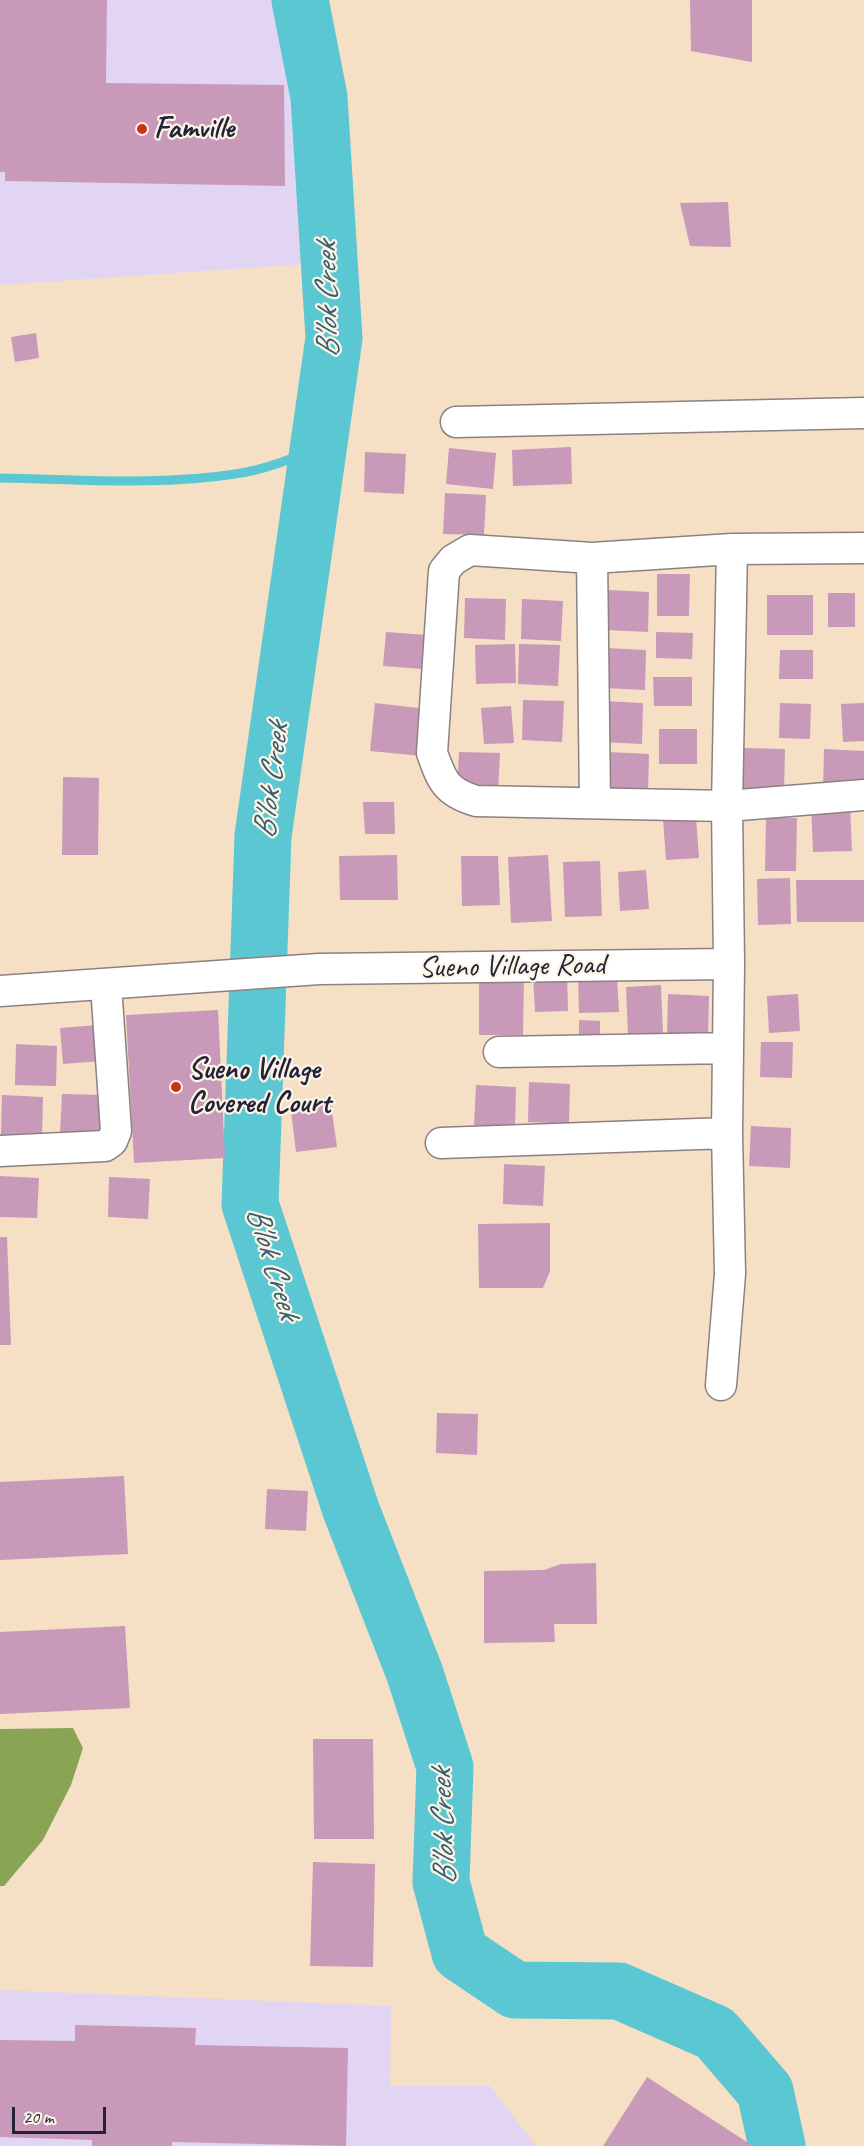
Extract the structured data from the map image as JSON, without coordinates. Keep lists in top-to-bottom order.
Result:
{
  "streets": {
    "street": ["Sueno Village Road"]
  },
  "water": ["B'lok Creek"],
  "places": ["Famville", "Sueno Village Covered Court"],
  "scale_bar": "20 m"
}
